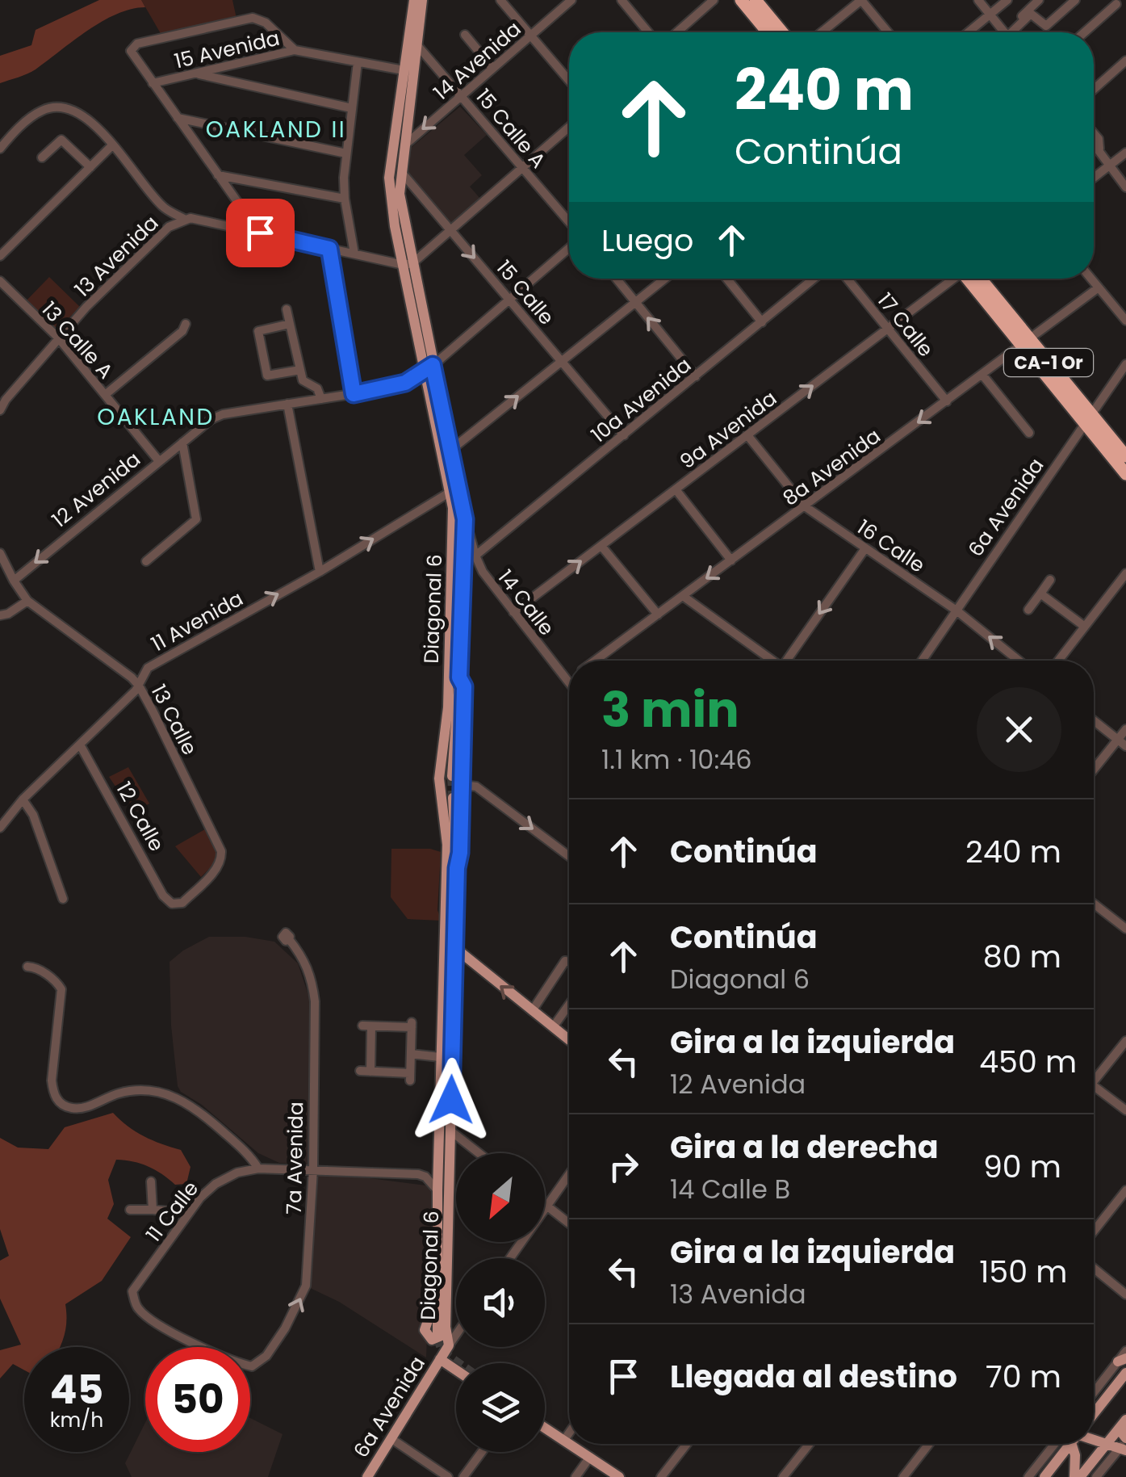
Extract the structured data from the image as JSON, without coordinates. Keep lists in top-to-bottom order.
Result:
{
  "streets": {
    "highway": ["CA-1 Or"],
    "main road": ["6a Avenida", "Diagonal 6"],
    "street": [
      "15 Avenida",
      "14 Avenida",
      "15 Calle A",
      "13 Avenida",
      "15 Calle",
      "17 Calle",
      "13 Calle A",
      "10a Avenida",
      "9a Avenida",
      "8a Avenida",
      "12 Avenida",
      "16 Calle",
      "14 Calle",
      "11 Avenida",
      "13 Calle",
      "12 Calle",
      "7a Avenida",
      "11 Calle"
    ]
  },
  "crossings": [
    ["15 Avenida", "Diagonal 6"],
    ["14 Avenida", "15 Calle A"],
    ["14 Avenida", "Diagonal 6"],
    ["15 Calle A", "Diagonal 6"],
    ["13 Avenida", "13 Calle A"],
    ["13 Avenida", "Diagonal 6"],
    ["15 Calle", "10a Avenida"],
    ["15 Calle", "12 Avenida"],
    ["15 Calle", "Diagonal 6"],
    ["17 Calle", "9a Avenida"],
    ["17 Calle", "8a Avenida"],
    ["13 Calle A", "12 Avenida"],
    ["CA-1 Or", "8a Avenida"],
    ["CA-1 Or", "6a Avenida"],
    ["10a Avenida", "14 Calle"],
    ["9a Avenida", "16 Calle"],
    ["9a Avenida", "14 Calle"],
    ["8a Avenida", "16 Calle"],
    ["12 Avenida", "Diagonal 6"],
    ["12 Avenida", "13 Calle"],
    ["6a Avenida", "16 Calle"],
    ["6a Avenida", "Diagonal 6"],
    ["14 Calle", "Diagonal 6"],
    ["Diagonal 6", "11 Avenida"],
    ["Diagonal 6", "11 Calle"],
    ["11 Avenida", "13 Calle"],
    ["11 Avenida", "12 Calle"],
    ["13 Calle", "12 Calle"],
    ["7a Avenida", "11 Calle"]
  ],
  "one_way": ["9a Avenida", "8a Avenida", "11 Avenida"],
  "districts": ["OAKLAND II", "OAKLAND"],
  "north": "bottom left",
  "page": {
    "turn": ["240 m", "Continúa"],
    "then": "Luego",
    "heading": ["3 min", "1.1 km · 10:46"],
    "list": [
      {
        "name": "Continúa",
        "value": "240 m"
      },
      {
        "name": "Continúa",
        "note": "Diagonal 6",
        "value": "80 m"
      },
      {
        "name": "Gira a la izquierda",
        "note": "12 Avenida",
        "value": "450 m"
      },
      {
        "name": "Gira a la derecha",
        "note": "14 Calle B",
        "value": "90 m"
      },
      {
        "name": "Gira a la izquierda",
        "note": "13 Avenida",
        "value": "150 m"
      },
      {
        "name": "Llegada al destino",
        "value": "70 m"
      }
    ],
    "speed": "45 km/h",
    "limit": "50"
  }
}
